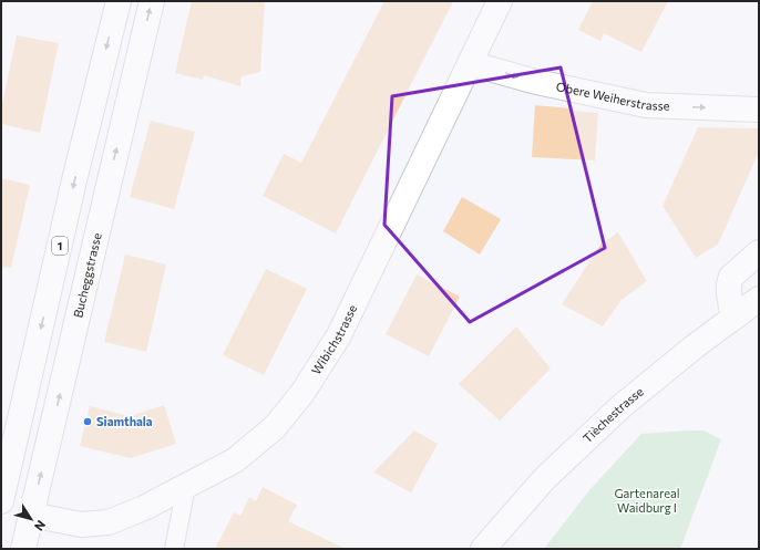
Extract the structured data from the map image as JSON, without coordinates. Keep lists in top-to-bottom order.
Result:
{
  "streets": {
    "street": [
      "Obere Weiherstrasse",
      "1",
      "Bucheggstrasse",
      "Wibichstrasse",
      "Tièchestrasse"
    ]
  },
  "crossings": [
    ["Obere Weiherstrasse", "Wibichstrasse"],
    ["Bucheggstrasse", "Wibichstrasse"]
  ],
  "one_way": ["Obere Weiherstrasse"],
  "parks": ["Gartenareal Waidburg I"],
  "places": ["Siamthala"],
  "north": "bottom right"
}
